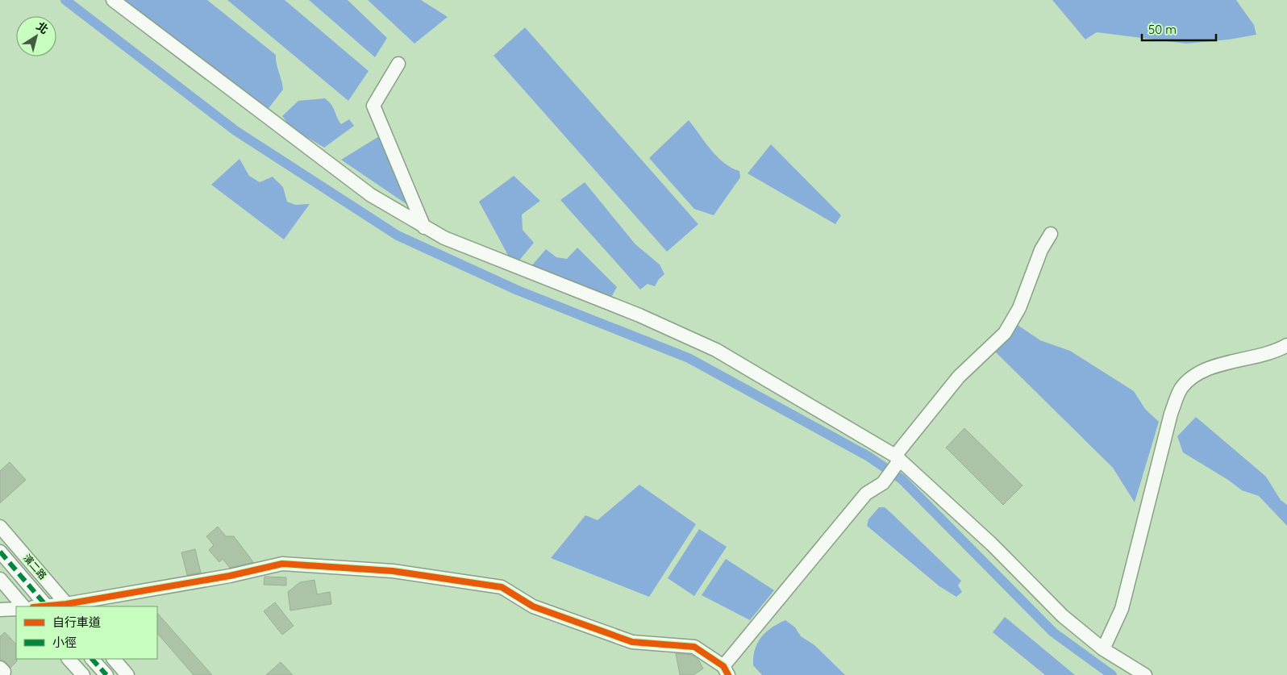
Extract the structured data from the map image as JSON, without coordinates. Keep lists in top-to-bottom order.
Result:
{
  "streets": {
    "street": ["濱二路"]
  },
  "legend": ["自行車道", "小徑"],
  "scale_bar": "50 m",
  "north": "top right"
}
